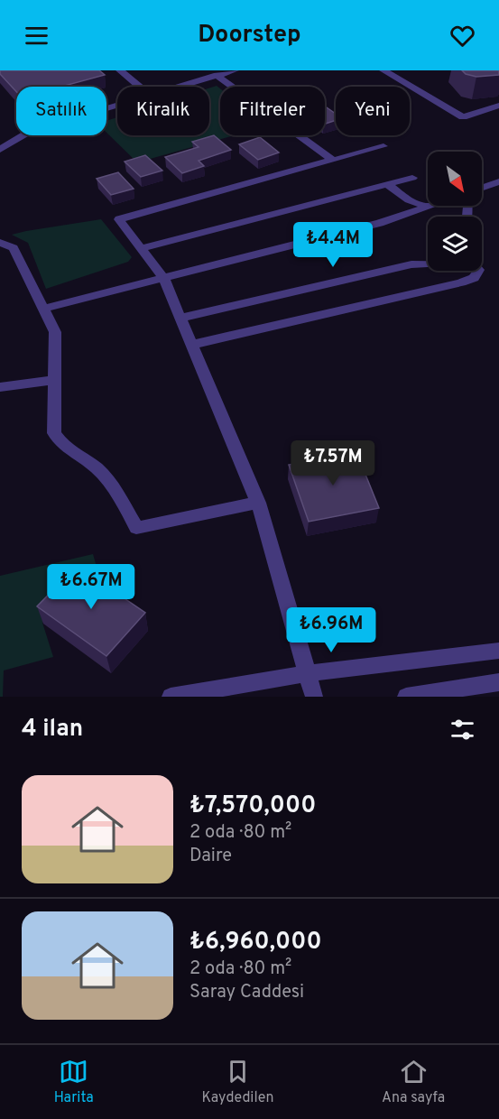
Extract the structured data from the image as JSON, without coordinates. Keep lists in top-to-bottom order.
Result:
{
  "north": "bottom right",
  "page": {
    "header": "Doorstep",
    "chip": [
      "Satılık",
      "Kiralık",
      "Filtreler",
      "Yeni"
    ],
    "price": [
      "₺4.4M",
      "₺7.57M",
      "₺6.67M",
      "₺6.96M"
    ],
    "heading": "4 ilan",
    "list": [
      {
        "name": "₺7,570,000",
        "note": "2 oda · 80 m² · Daire"
      },
      {
        "name": "₺6,960,000",
        "note": "2 oda · 80 m² · Saray Caddesi"
      }
    ],
    "tabs": ["Harita", "Kaydedilen", "Ana sayfa"]
  }
}
